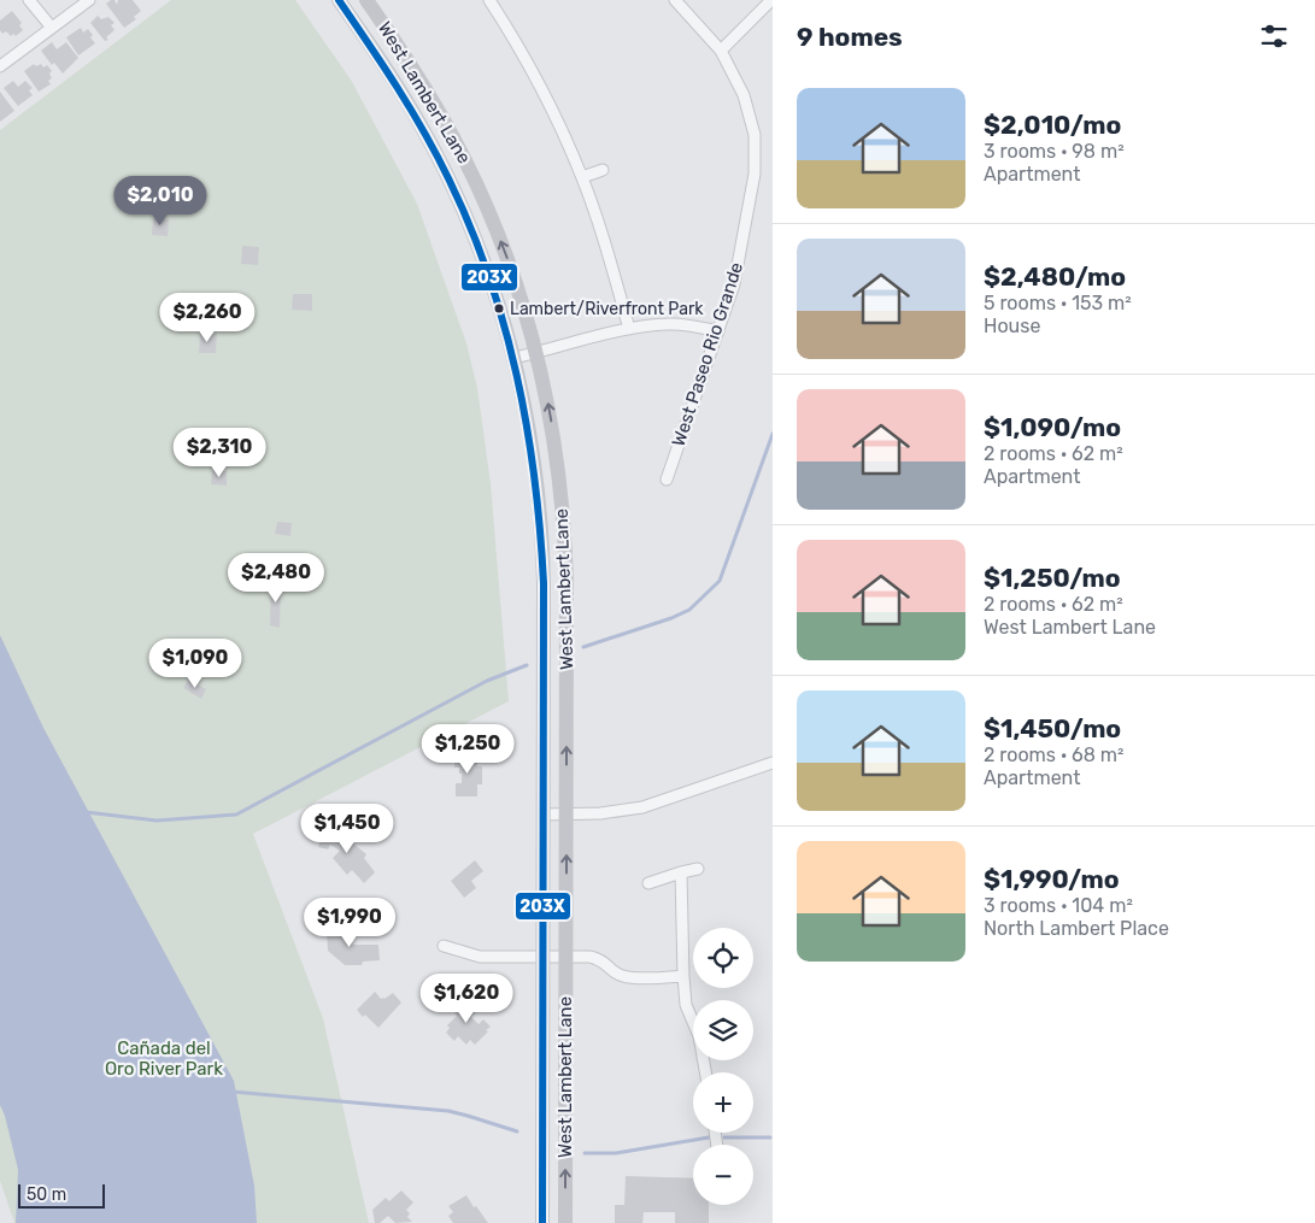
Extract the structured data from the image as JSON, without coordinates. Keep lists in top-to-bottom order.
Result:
{
  "streets": {
    "main road": ["West Lambert Lane"],
    "street": ["West Paseo Rio Grande"]
  },
  "parks": ["Cañada del Oro River Park"],
  "places": ["Lambert/Riverfront Park"],
  "lines": ["transit line 203X"],
  "scale_bar": "50 m",
  "page": {
    "heading": "9 homes",
    "list": [
      {
        "name": "$2,010/mo",
        "note": "3 rooms · 98 m² · Apartment"
      },
      {
        "name": "$2,480/mo",
        "note": "5 rooms · 153 m² · House"
      },
      {
        "name": "$1,090/mo",
        "note": "2 rooms · 62 m² · Apartment"
      },
      {
        "name": "$1,250/mo",
        "note": "2 rooms · 62 m² · West Lambert Lane"
      },
      {
        "name": "$1,450/mo",
        "note": "2 rooms · 68 m² · Apartment"
      },
      {
        "name": "$1,990/mo",
        "note": "3 rooms · 104 m² · North Lambert Place"
      }
    ],
    "price": [
      "$2,010",
      "$2,260",
      "$2,310",
      "$2,480",
      "$1,090",
      "$1,250",
      "$1,450",
      "$1,990",
      "$1,620"
    ],
    "map_buttons": ["+", "−"],
    "scale": "50 m"
  }
}
